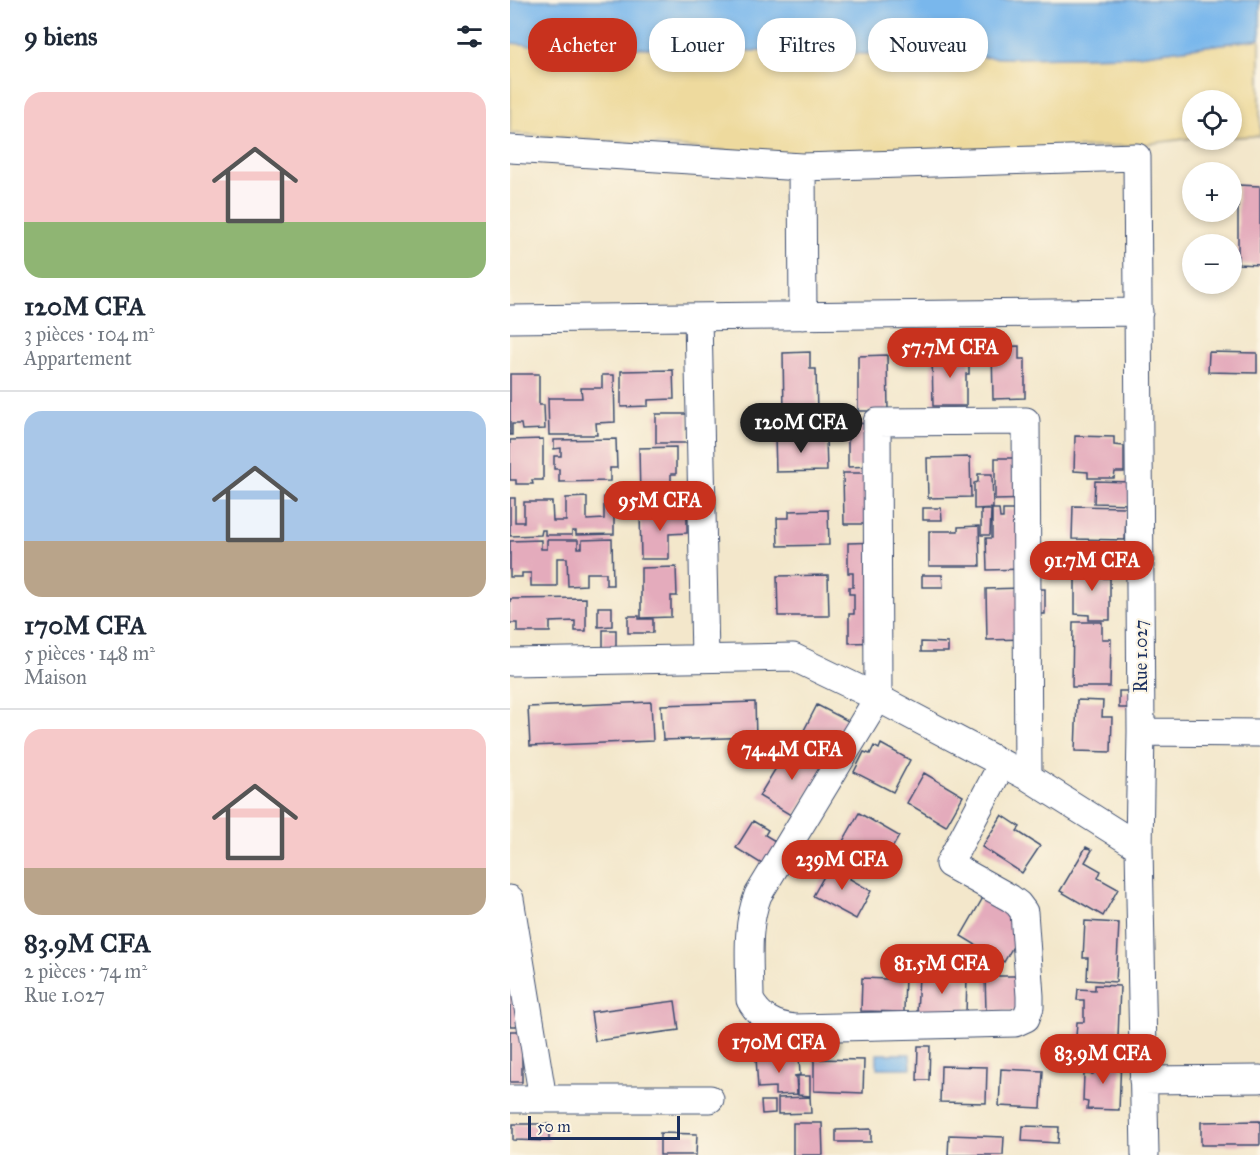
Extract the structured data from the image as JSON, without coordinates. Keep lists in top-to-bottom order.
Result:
{
  "streets": {
    "street": ["Rue 1.027"]
  },
  "scale_bar": "50 m",
  "page": {
    "heading": "9 biens",
    "chip": [
      "Acheter",
      "Louer",
      "Filtres",
      "Nouveau"
    ],
    "list": [
      {
        "name": "120M CFA",
        "note": "3 pièces · 104 m² · Appartement"
      },
      {
        "name": "170M CFA",
        "note": "5 pièces · 148 m² · Maison"
      },
      {
        "name": "83.9M CFA",
        "note": "2 pièces · 74 m² · Rue 1.027"
      }
    ],
    "map_buttons": ["+", "−"],
    "price": [
      "57.7M CFA",
      "120M CFA",
      "95M CFA",
      "91.7M CFA",
      "74.4M CFA",
      "239M CFA",
      "81.5M CFA",
      "170M CFA",
      "83.9M CFA"
    ],
    "scale": "50 m"
  }
}
